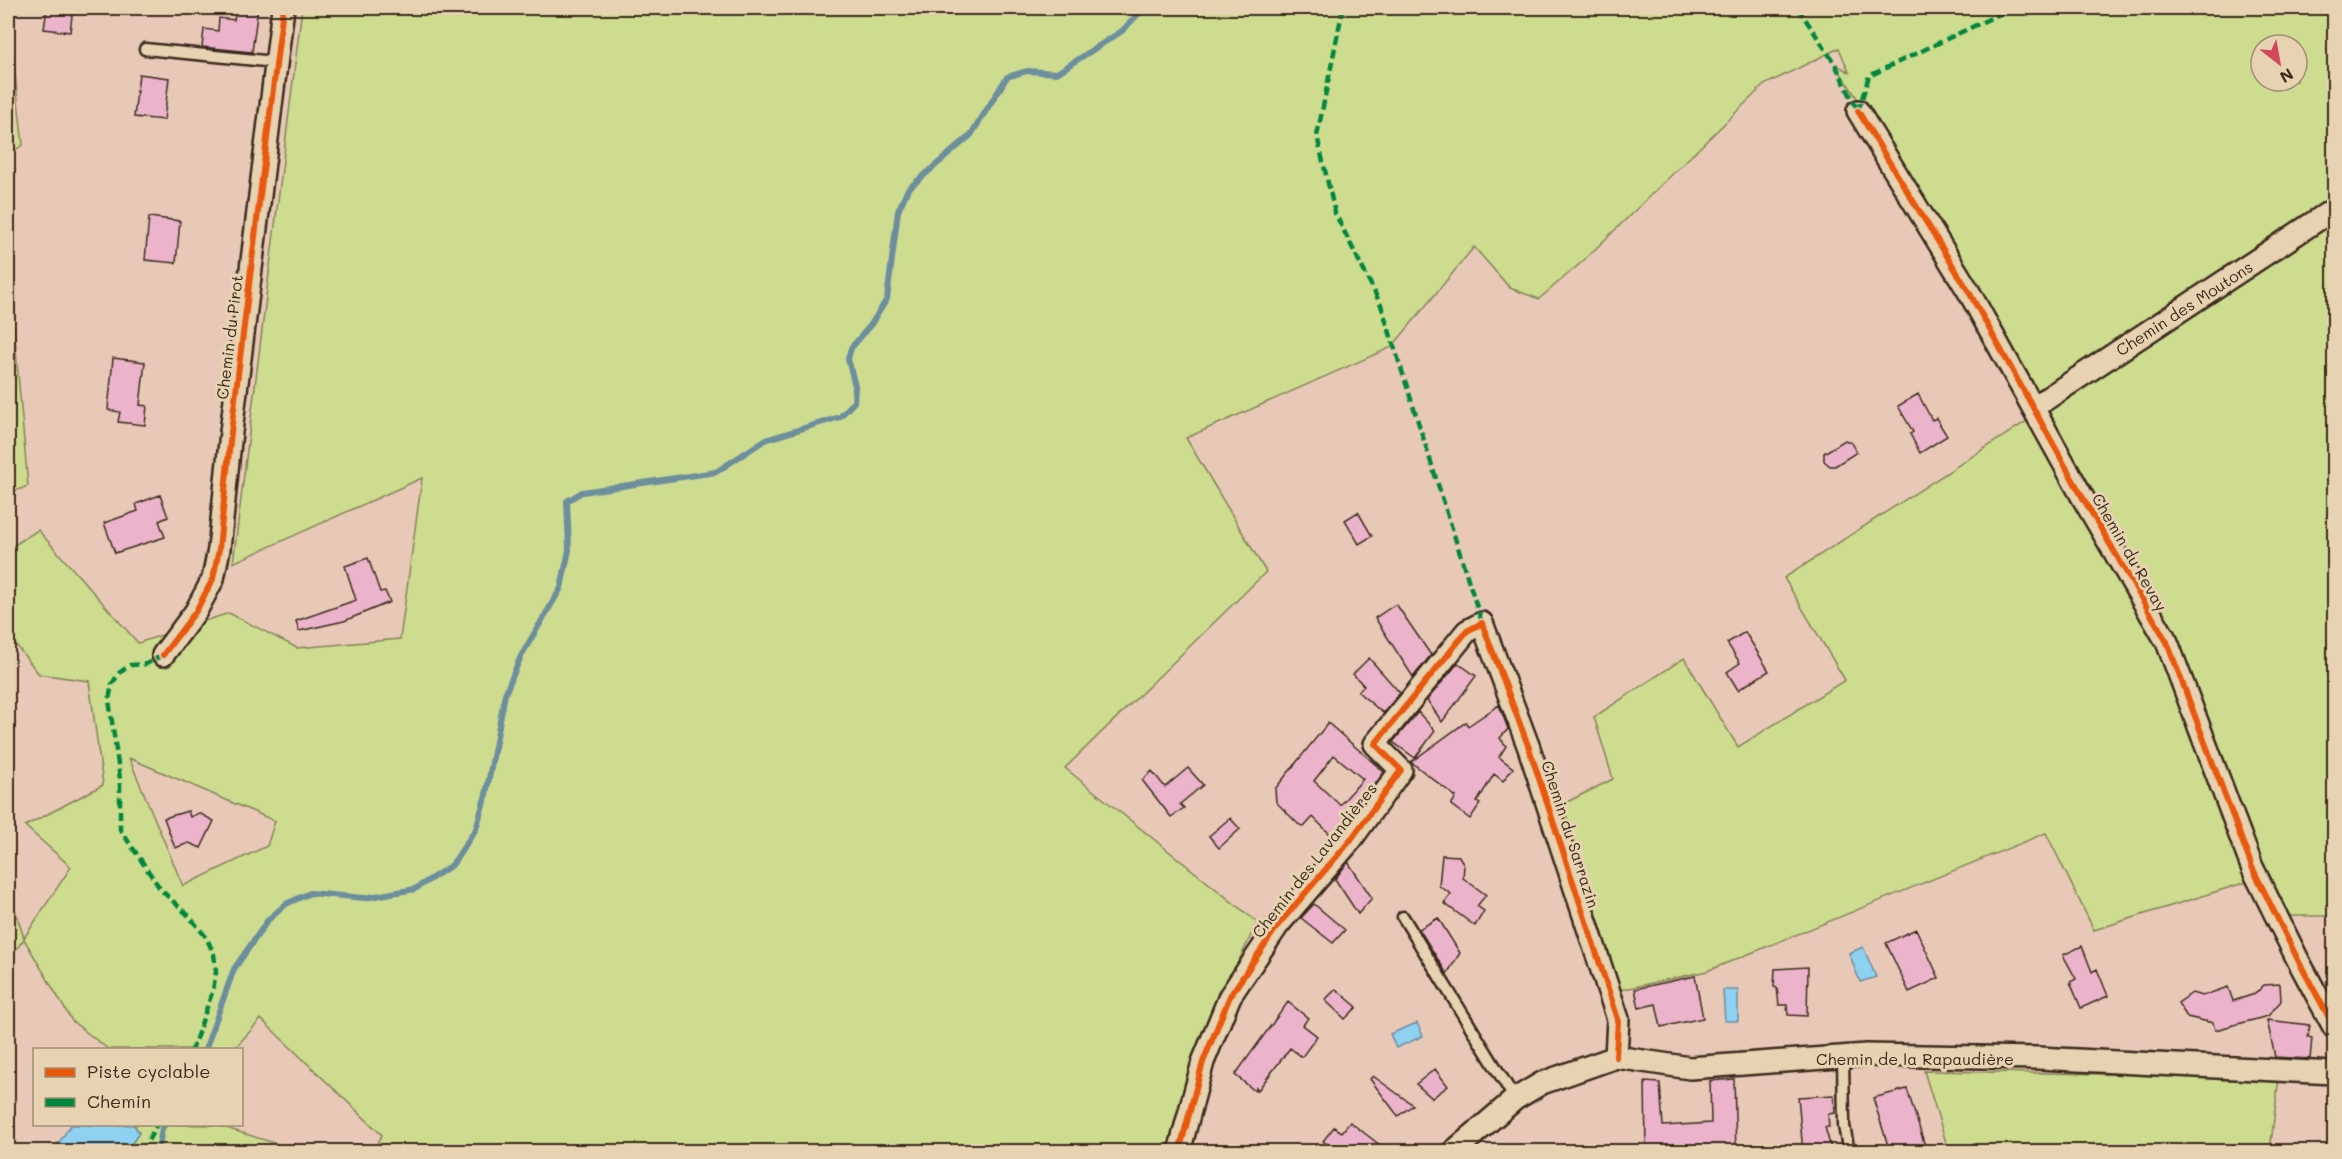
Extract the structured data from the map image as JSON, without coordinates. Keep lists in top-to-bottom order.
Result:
{
  "streets": {
    "street": [
      "Chemin des Moutons",
      "Chemin du Pirot",
      "Chemin du Revay",
      "Chemin du Sarrazin",
      "Chemin des Lavandières",
      "Chemin de la Rapaudière"
    ]
  },
  "crossings": [
    ["Chemin des Moutons", "Chemin du Revay"],
    ["Chemin du Sarrazin", "Chemin des Lavandières"],
    ["Chemin du Sarrazin", "Chemin de la Rapaudière"]
  ],
  "legend": ["Piste cyclable", "Chemin"],
  "north": "bottom right"
}
